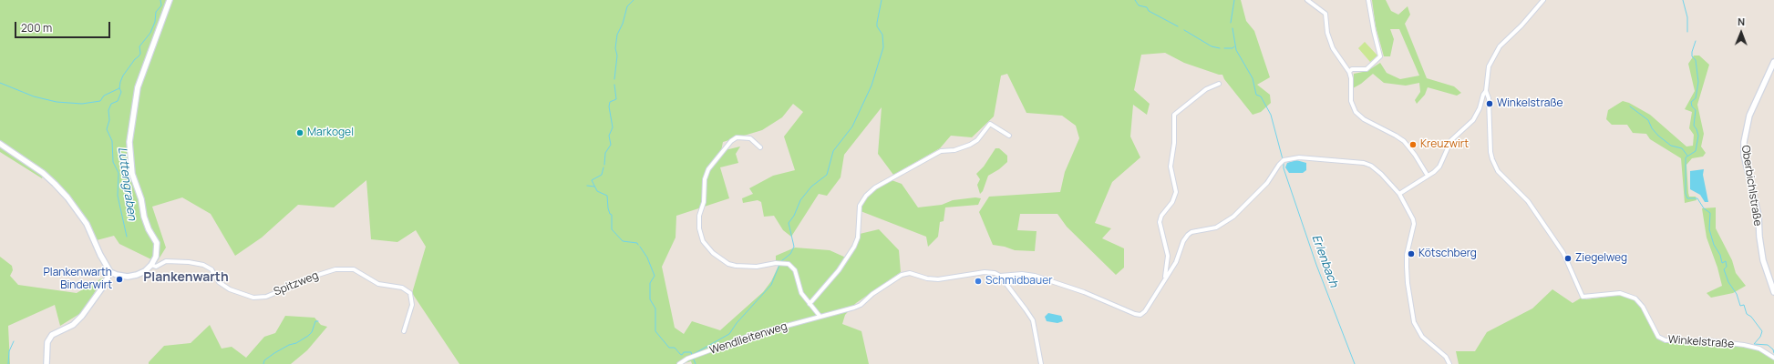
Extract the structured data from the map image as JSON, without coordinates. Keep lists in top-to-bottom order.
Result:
{
  "streets": {
    "main road": ["Oberbichlstraße"],
    "street": ["Spitzweg", "Wendlleitenweg", "Winkelstraße"]
  },
  "districts": ["Plankenwarth"],
  "water": ["Luttengraben", "Erlenbach"],
  "places": [
    "Winkelstraße",
    "Markogel",
    "Kreuzwirt",
    "Kötschberg",
    "Ziegelweg",
    "Plankenwarth Binderwirt",
    "Schmidbauer"
  ],
  "scale_bar": "200 m",
  "north": "top"
}
